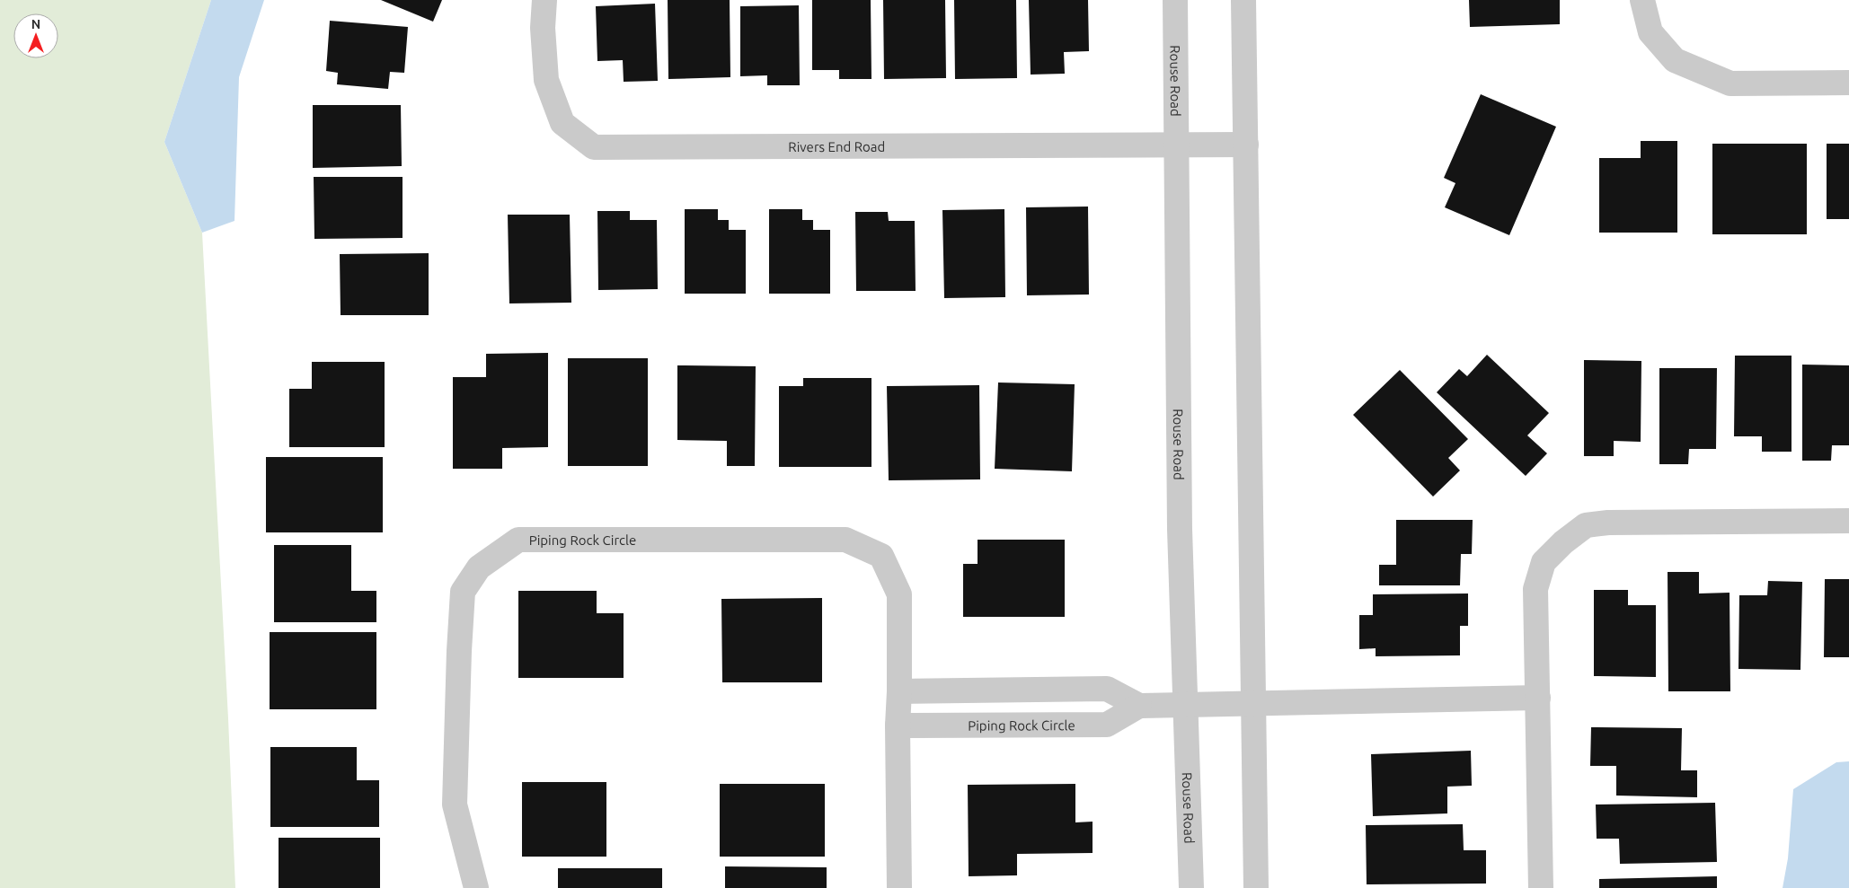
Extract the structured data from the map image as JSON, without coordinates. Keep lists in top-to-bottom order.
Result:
{
  "streets": {
    "street": ["Rouse Road", "Rivers End Road", "Piping Rock Circle"]
  },
  "crossings": [
    ["Rouse Road", "Rivers End Road"],
    ["Rouse Road", "Piping Rock Circle"]
  ],
  "north": "top"
}
